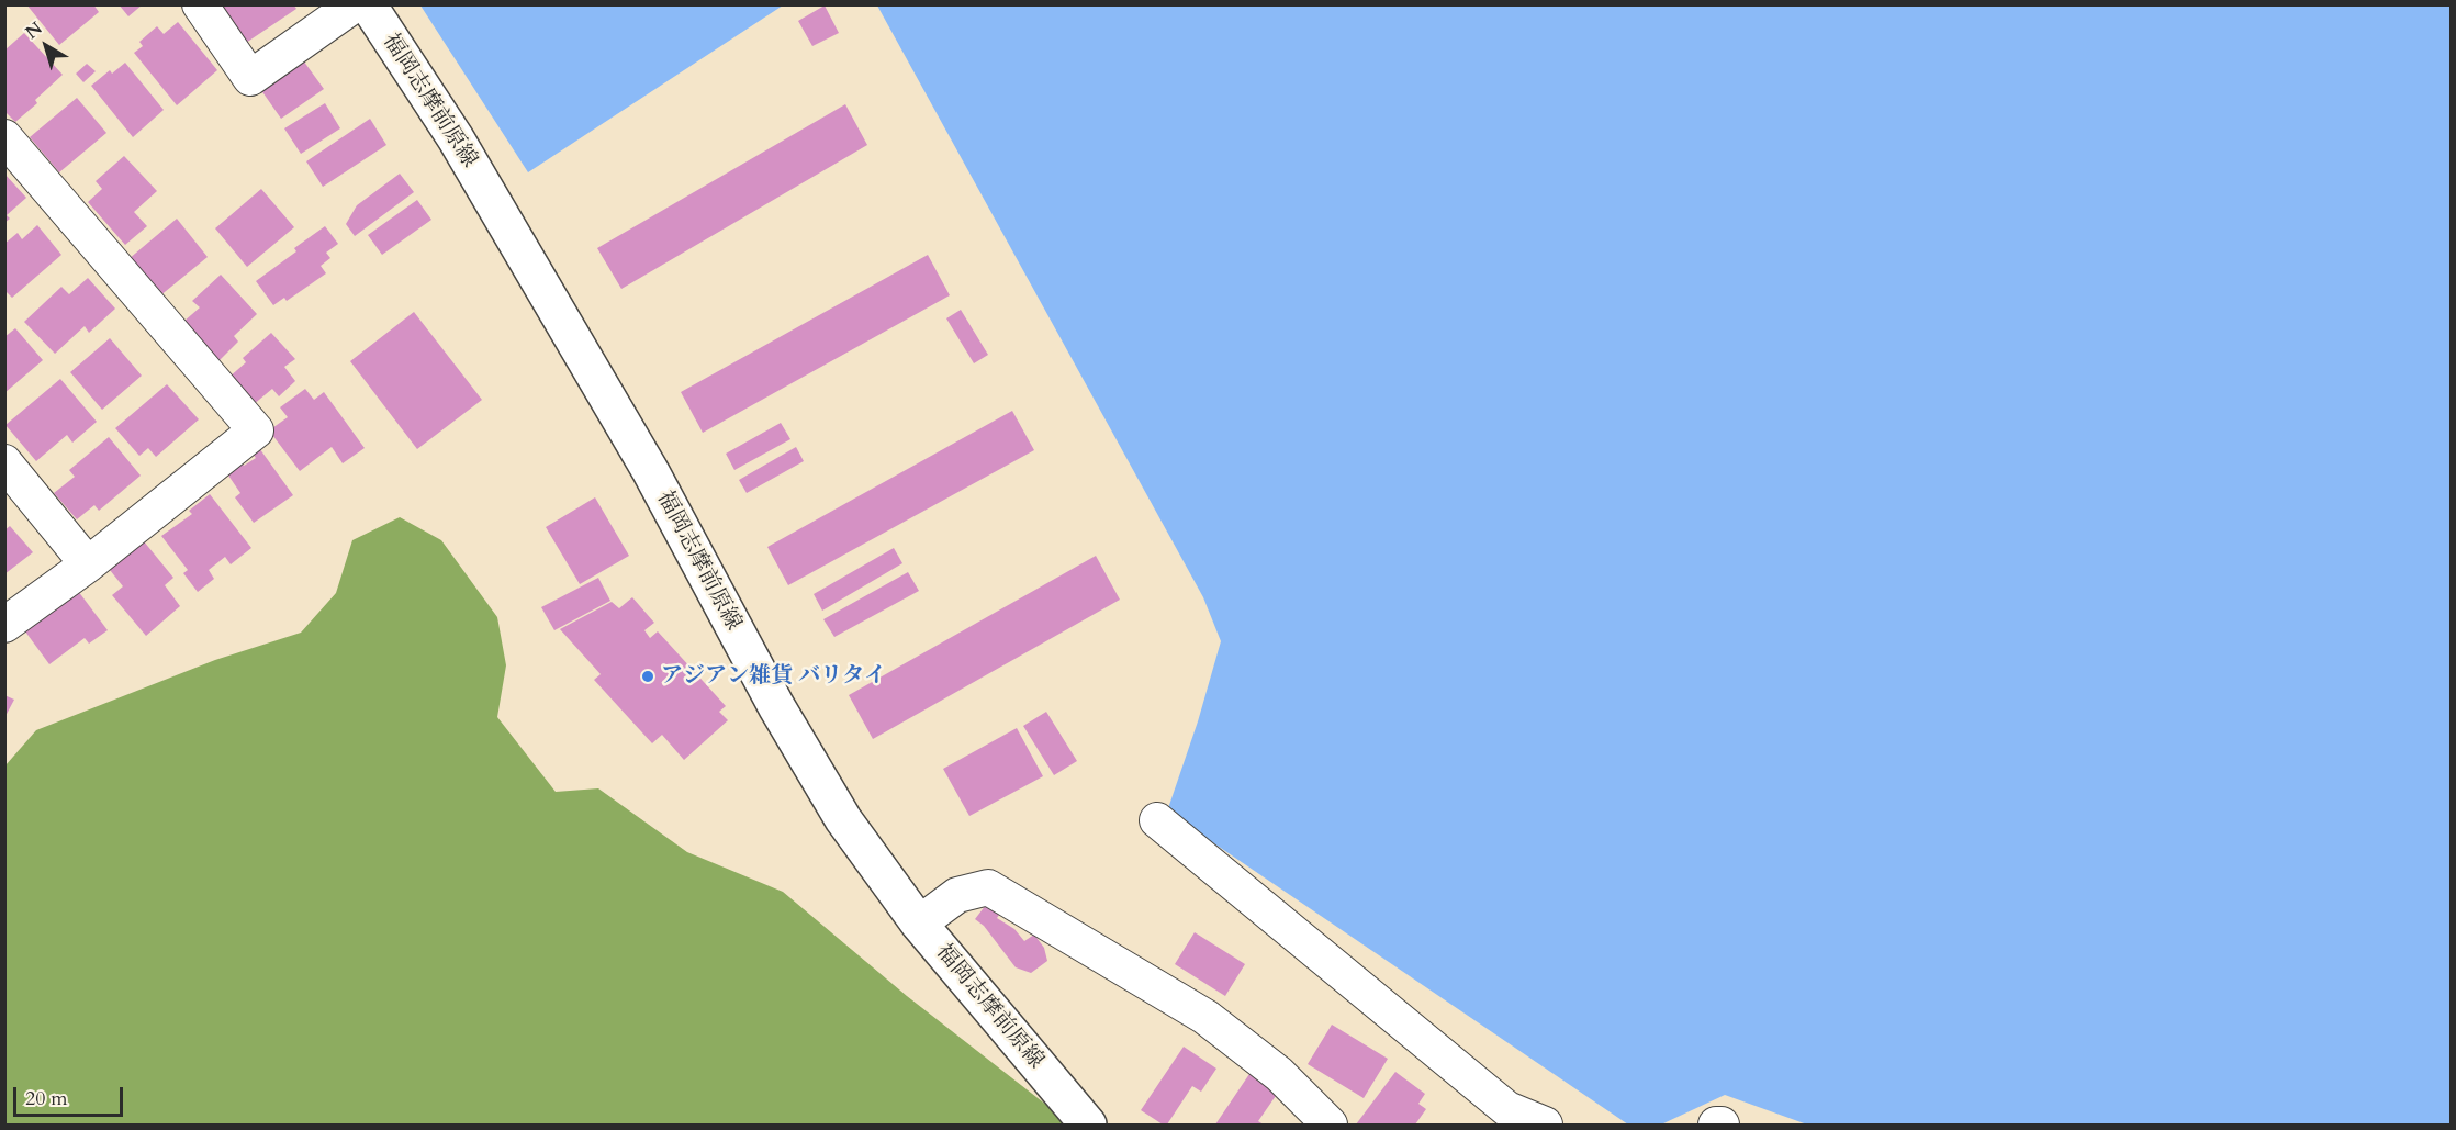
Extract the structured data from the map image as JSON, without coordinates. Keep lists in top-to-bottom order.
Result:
{
  "streets": {
    "main road": ["福岡志摩前原線"]
  },
  "places": ["アジアン雑貨 バリタイ"],
  "scale_bar": "20 m",
  "north": "top left"
}
